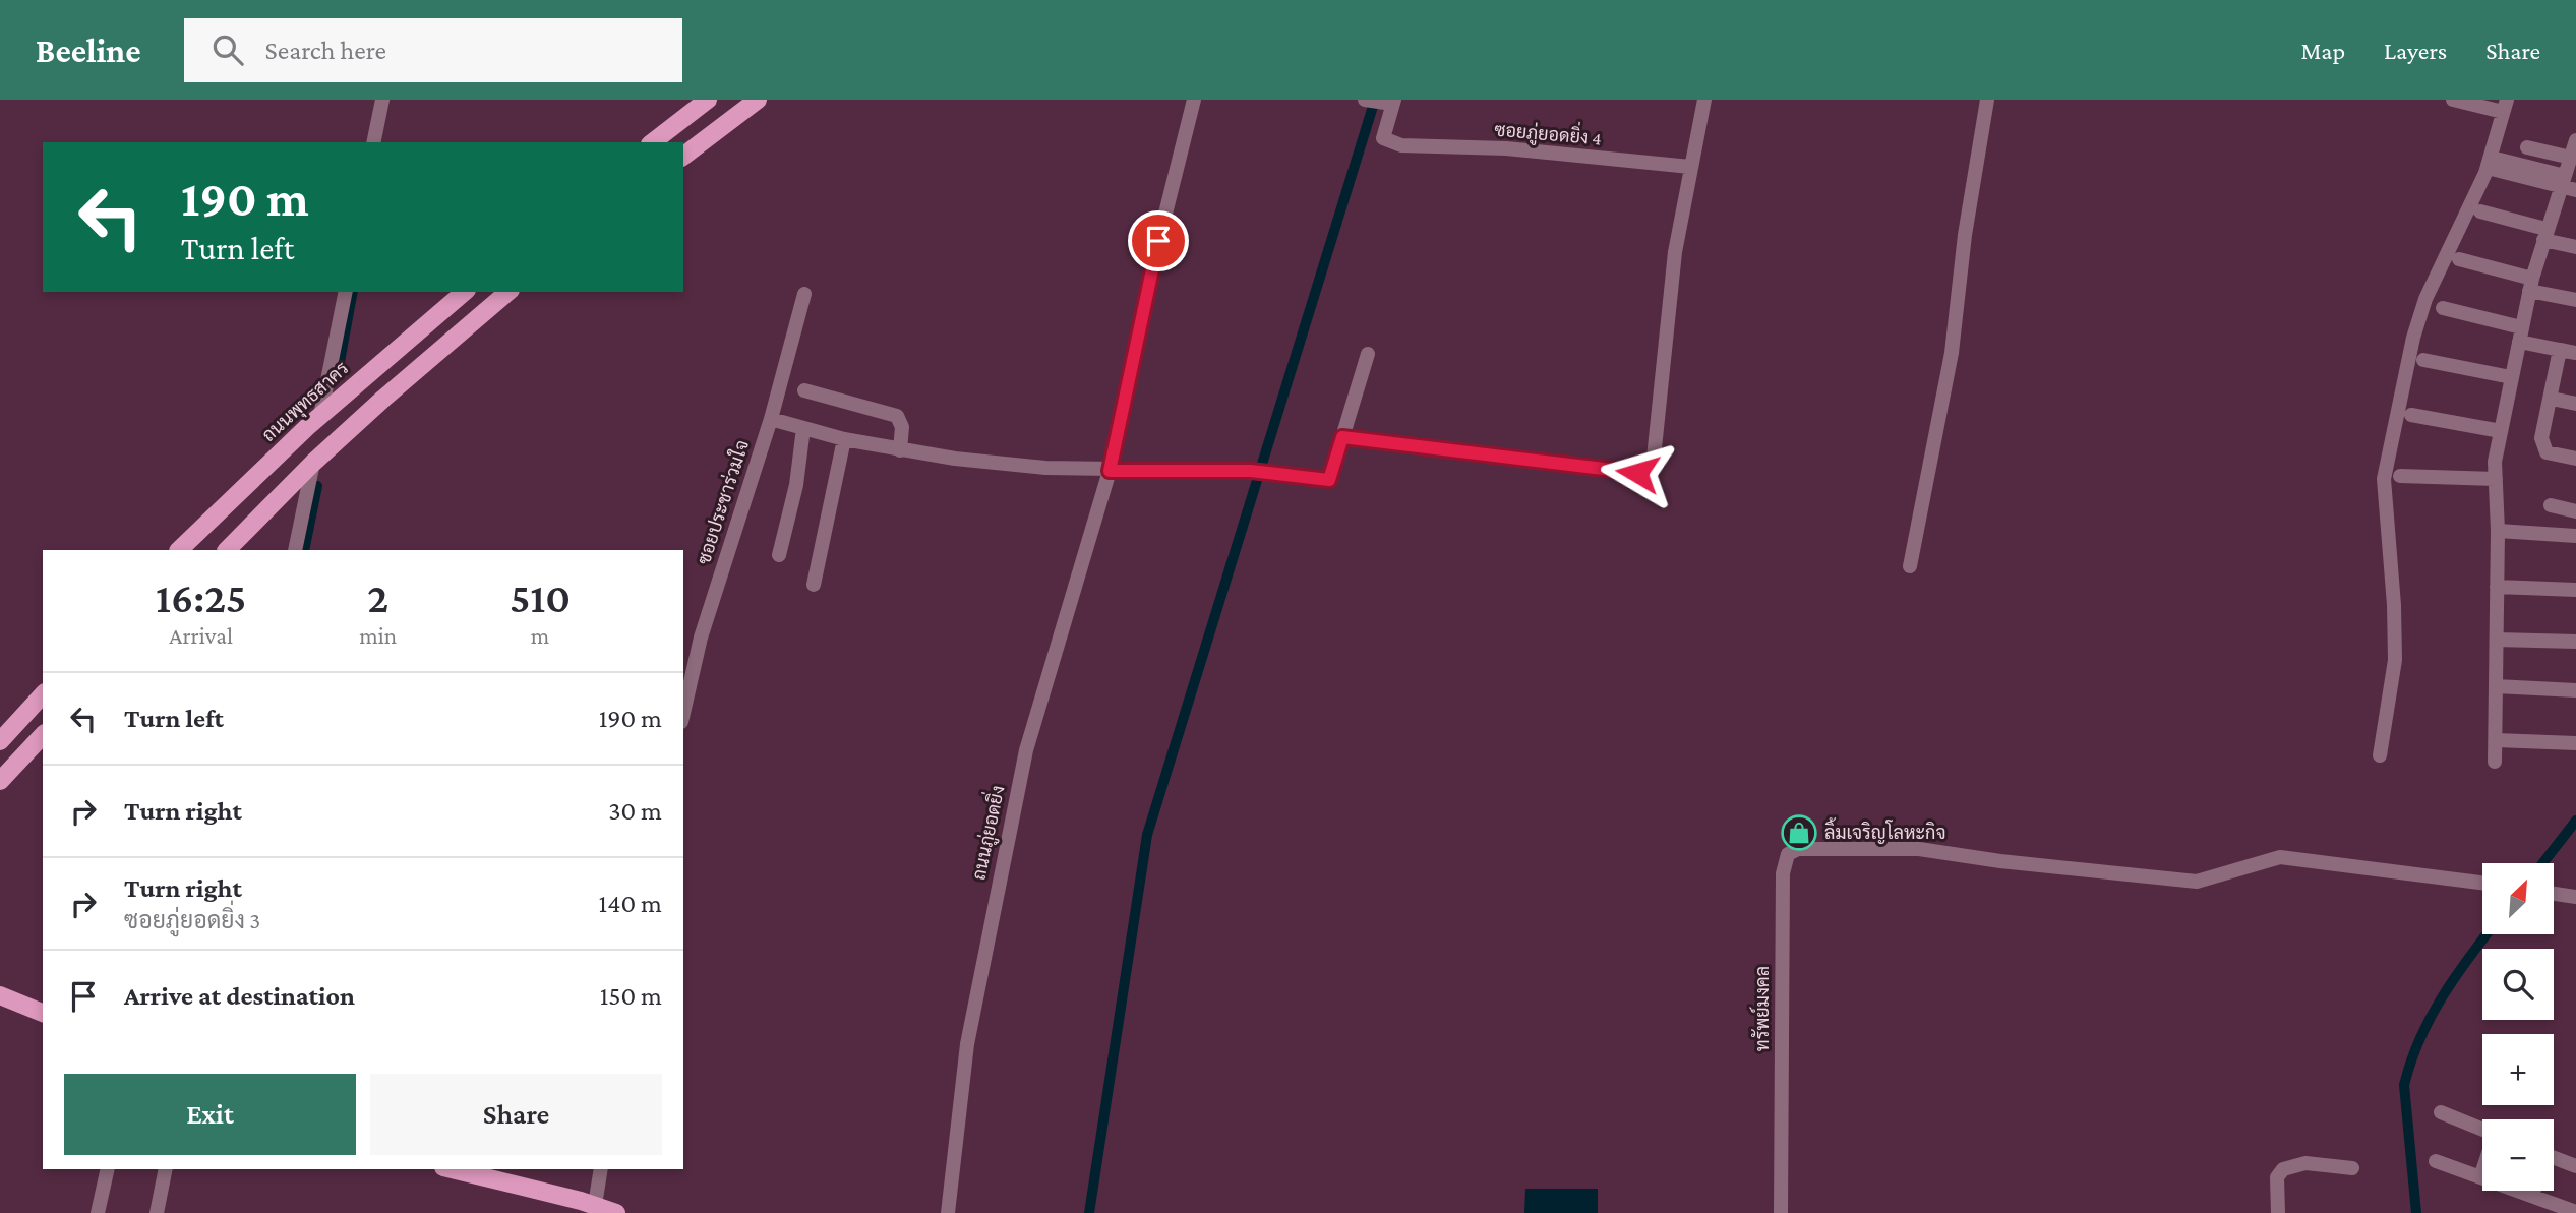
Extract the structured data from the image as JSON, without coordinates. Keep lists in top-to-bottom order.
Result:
{
  "streets": {
    "main road": ["ถนนพุทธสาคร"],
    "street": [
      "ซอยภู่ยอดยิ่ง 4",
      "ซอยประชาร่วมใจ",
      "ถนนภู่ยอดยิ่ง",
      "ทรัพย์มงคล"
    ]
  },
  "places": {
    "shop": ["ลิ้มเจริญโลหะกิจ"]
  },
  "north": "top right",
  "page": {
    "header": "Beeline",
    "search": "Search here",
    "nav": ["Map", "Layers", "Share"],
    "turn": ["190 m", "Turn left"],
    "eta": [
      "16:25",
      "Arrival",
      "2",
      "min",
      "510",
      "m"
    ],
    "list": [
      {
        "name": "Turn left",
        "value": "190 m"
      },
      {
        "name": "Turn right",
        "value": "30 m"
      },
      {
        "name": "Turn right",
        "note": "ซอยภู่ยอดยิ่ง 3",
        "value": "140 m"
      },
      {
        "name": "Arrive at destination",
        "value": "150 m"
      }
    ],
    "map_buttons": ["+", "−"],
    "buttons": ["Exit", "Share"]
  }
}
